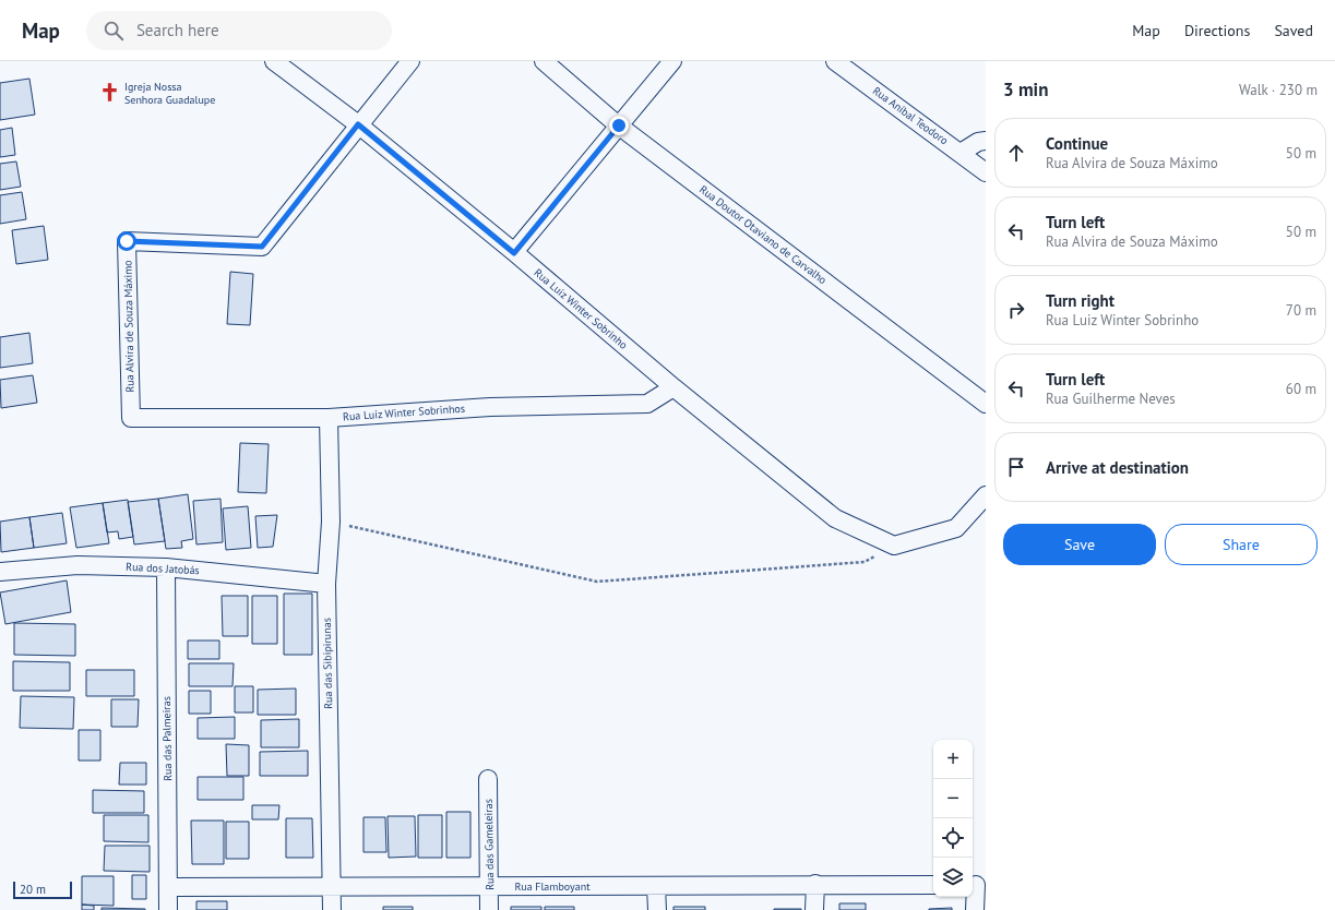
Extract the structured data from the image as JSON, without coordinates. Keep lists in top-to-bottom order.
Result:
{
  "streets": {
    "street": [
      "Rua Aníbal Teodoro",
      "Rua Doutor Otaviano de Carvalho",
      "Rua Luiz Winter Sobrinho",
      "Rua Alvira de Souza Máximo",
      "Rua Luiz Winter Sobrinhos",
      "Rua dos Jatobás",
      "Rua das Sibipirunas",
      "Rua das Palmeiras",
      "Rua das Gameleiras",
      "Rua Flamboyant"
    ]
  },
  "crossings": [
    ["Rua Luiz Winter Sobrinho", "Rua Alvira de Souza Máximo"],
    ["Rua Luiz Winter Sobrinho", "Rua Luiz Winter Sobrinhos"],
    ["Rua Alvira de Souza Máximo", "Rua Luiz Winter Sobrinhos"],
    ["Rua Luiz Winter Sobrinhos", "Rua das Sibipirunas"],
    ["Rua dos Jatobás", "Rua das Sibipirunas"],
    ["Rua dos Jatobás", "Rua das Palmeiras"],
    ["Rua das Sibipirunas", "Rua Flamboyant"],
    ["Rua das Palmeiras", "Rua Flamboyant"],
    ["Rua das Gameleiras", "Rua Flamboyant"]
  ],
  "places": {
    "church": ["Igreja Nossa Senhora Guadalupe"]
  },
  "scale_bar": "20 m",
  "page": {
    "header": "Map",
    "search": "Search here",
    "nav": ["Map", "Directions", "Saved"],
    "heading": ["3 min", "Walk · 230 m"],
    "list": [
      ["Continue", "Rua Alvira de Souza Máximo", "50 m"],
      ["Turn left", "Rua Alvira de Souza Máximo", "50 m"],
      ["Turn right", "Rua Luiz Winter Sobrinho", "70 m"],
      ["Turn left", "Rua Guilherme Neves", "60 m"],
      "Arrive at destination"
    ],
    "buttons": ["Save", "Share"],
    "map_buttons": ["+", "−"],
    "scale": "20 m"
  }
}
